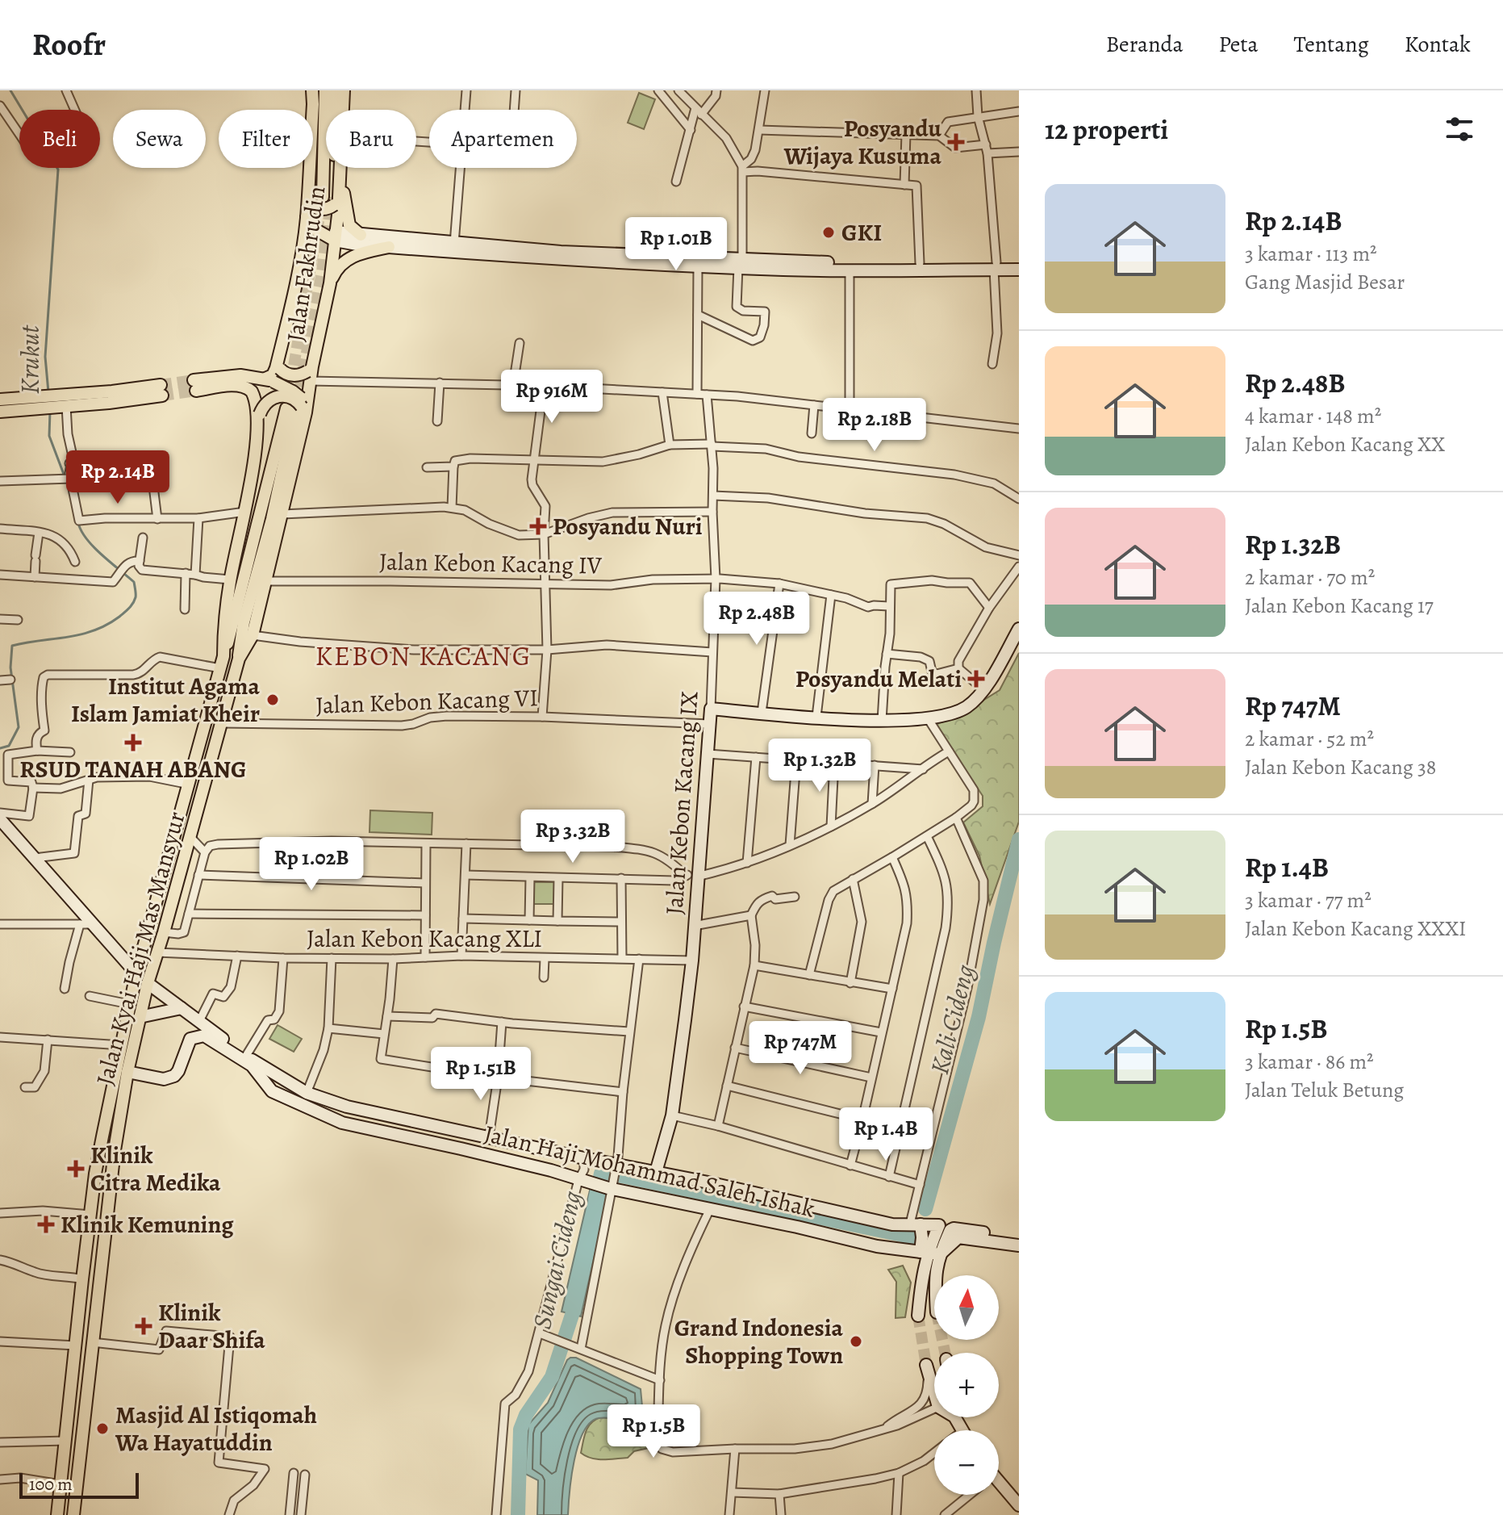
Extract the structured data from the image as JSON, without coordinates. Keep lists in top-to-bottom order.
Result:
{
  "streets": {
    "main road": ["Jalan Fakhrudin", "Jalan Kyai Haji Mas Mansyur"],
    "street": [
      "Jalan Kebon Kacang IV",
      "Jalan Kebon Kacang VI",
      "Jalan Kebon Kacang IX",
      "Jalan Kebon Kacang XLI",
      "Jalan Haji Mohammad Saleh Ishak"
    ]
  },
  "crossings": [
    ["Jalan Fakhrudin", "Jalan Kyai Haji Mas Mansyur"],
    ["Jalan Kebon Kacang IV", "Jalan Kebon Kacang IX"],
    ["Jalan Kebon Kacang IV", "Jalan Kyai Haji Mas Mansyur"],
    ["Jalan Kebon Kacang VI", "Jalan Kebon Kacang IX"],
    ["Jalan Kebon Kacang VI", "Jalan Kyai Haji Mas Mansyur"],
    ["Jalan Kebon Kacang IX", "Jalan Kebon Kacang XLI"],
    ["Jalan Kebon Kacang XLI", "Jalan Kyai Haji Mas Mansyur"],
    ["Jalan Kyai Haji Mas Mansyur", "Jalan Haji Mohammad Saleh Ishak"]
  ],
  "districts": ["KEBON KACANG"],
  "water": ["Krukut", "Kali Cideng", "Sungai Cideng"],
  "places": {
    "health": [
      "Posyandu Wijaya Kusuma",
      "Posyandu Nuri",
      "Posyandu Melati",
      "RSUD TANAH ABANG",
      "Klinik Citra Medika",
      "Klinik Kemuning",
      "Klinik Daar Shifa"
    ],
    "other": [
      "GKI",
      "Institut Agama Islam Jamiat Kheir",
      "Grand Indonesia Shopping Town",
      "Masjid Al Istiqomah Wa Hayatuddin"
    ]
  },
  "scale_bar": "100 m",
  "north": "top",
  "page": {
    "header": "Roofr",
    "nav": [
      "Beranda",
      "Peta",
      "Tentang",
      "Kontak"
    ],
    "heading": "12 properti",
    "chip": [
      "Beli",
      "Sewa",
      "Filter",
      "Baru",
      "Apartemen"
    ],
    "list": [
      {
        "name": "Rp 2.14B",
        "note": "3 kamar · 113 m² · Gang Masjid Besar"
      },
      {
        "name": "Rp 2.48B",
        "note": "4 kamar · 148 m² · Jalan Kebon Kacang XX"
      },
      {
        "name": "Rp 1.32B",
        "note": "2 kamar · 70 m² · Jalan Kebon Kacang 17"
      },
      {
        "name": "Rp 747M",
        "note": "2 kamar · 52 m² · Jalan Kebon Kacang 38"
      },
      {
        "name": "Rp 1.4B",
        "note": "3 kamar · 77 m² · Jalan Kebon Kacang XXXI"
      },
      {
        "name": "Rp 1.5B",
        "note": "3 kamar · 86 m² · Jalan Teluk Betung"
      }
    ],
    "price": [
      "Rp 1.01B",
      "Rp 916M",
      "Rp 2.18B",
      "Rp 2.14B",
      "Rp 2.48B",
      "Rp 1.32B",
      "Rp 3.32B",
      "Rp 1.02B",
      "Rp 747M",
      "Rp 1.51B",
      "Rp 1.4B",
      "Rp 1.5B"
    ],
    "map_buttons": ["+", "−"],
    "scale": "100 m"
  }
}
